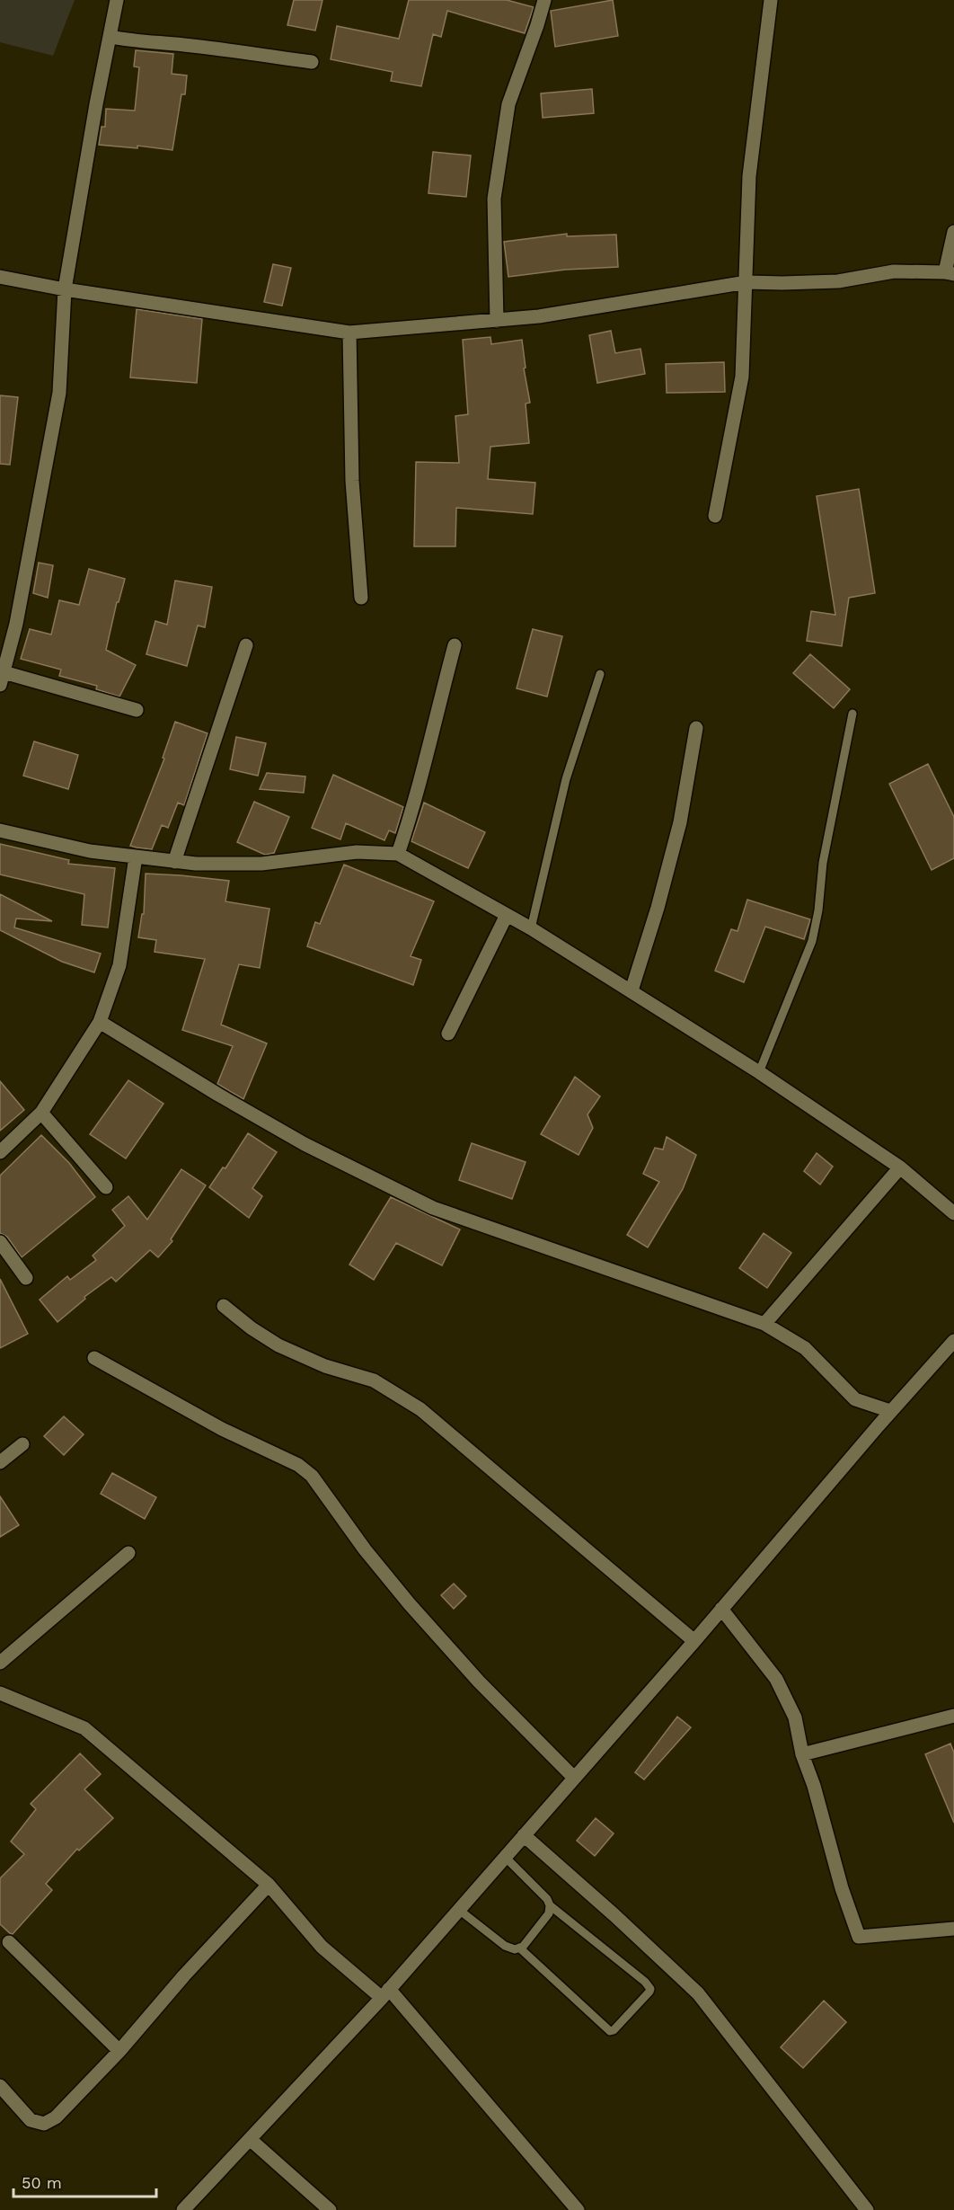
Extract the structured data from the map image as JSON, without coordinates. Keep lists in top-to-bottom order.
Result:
{
  "scale_bar": "50 m"
}
